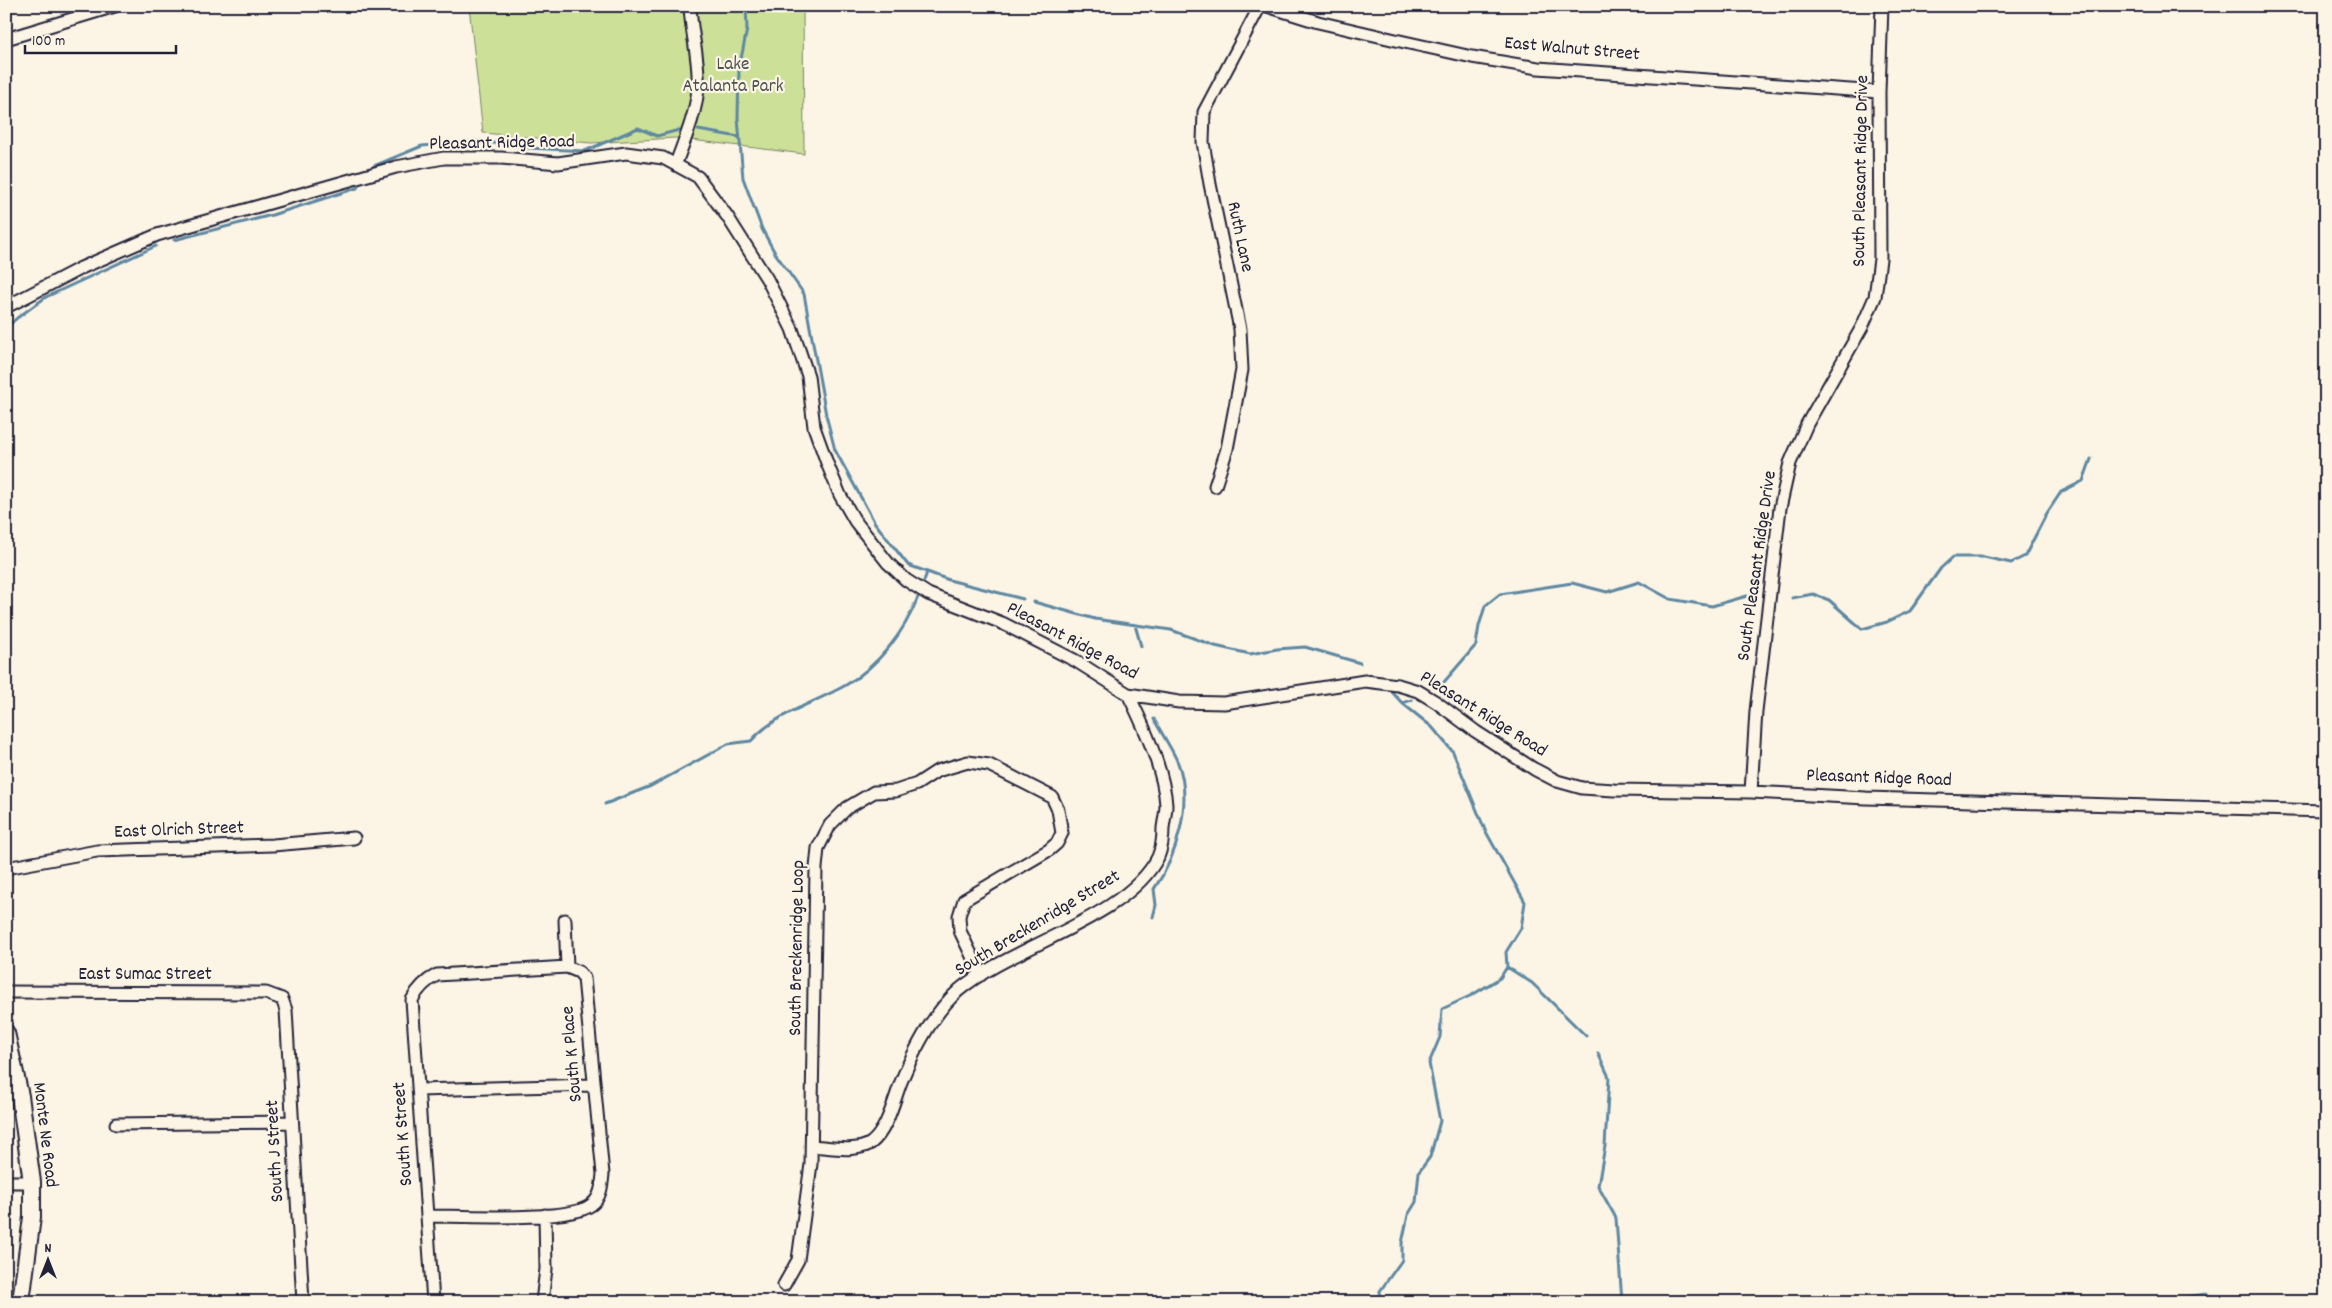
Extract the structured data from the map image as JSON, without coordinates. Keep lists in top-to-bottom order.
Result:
{
  "streets": {
    "street": [
      "East Walnut Street",
      "Pleasant Ridge Road",
      "South Pleasant Ridge Drive",
      "Ruth Lane",
      "East Olrich Street",
      "South Breckenridge Street",
      "South Breckenridge Loop",
      "East Sumac Street",
      "South K Place",
      "South K Street",
      "Monte Ne Road",
      "South J Street"
    ]
  },
  "crossings": [
    ["East Walnut Street", "South Pleasant Ridge Drive"],
    ["Pleasant Ridge Road", "South Pleasant Ridge Drive"],
    ["Pleasant Ridge Road", "South Breckenridge Street"],
    ["South Breckenridge Street", "South Breckenridge Loop"],
    ["East Sumac Street", "South J Street"],
    ["South K Place", "South K Street"]
  ],
  "parks": ["Lake Atalanta Park"],
  "scale_bar": "100 m",
  "north": "top"
}
